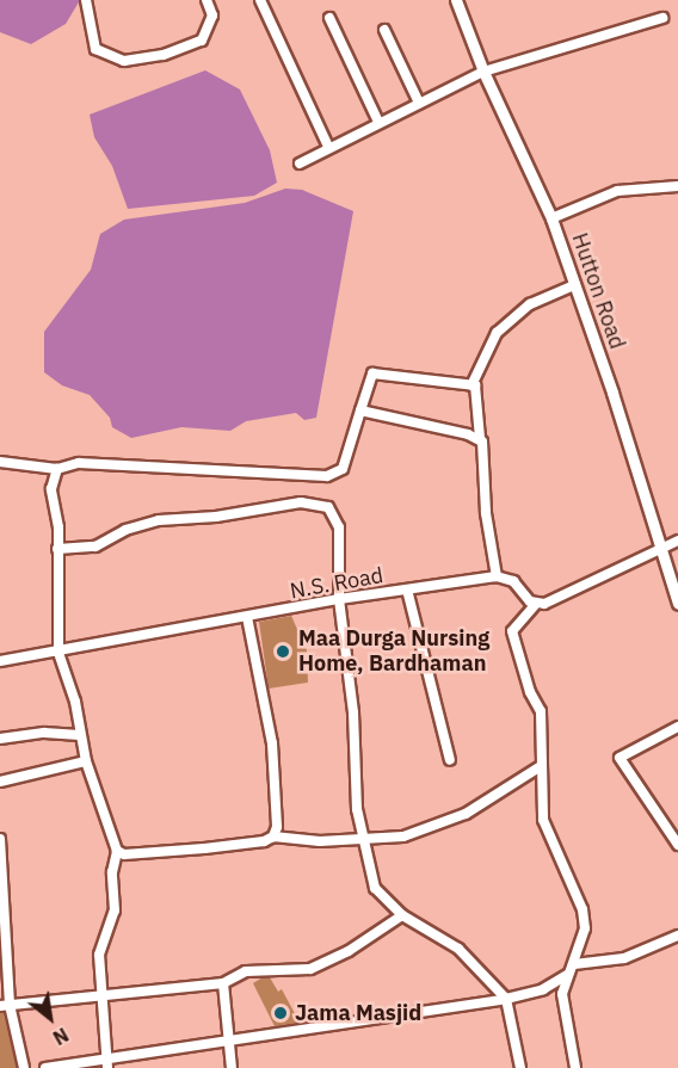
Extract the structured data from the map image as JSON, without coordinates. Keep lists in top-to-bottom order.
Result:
{
  "streets": {
    "street": ["Hutton Road", "N.S. Road"]
  },
  "places": ["Maa Durga Nursing Home, Bardhaman", "Jama Masjid"],
  "north": "bottom right"
}
